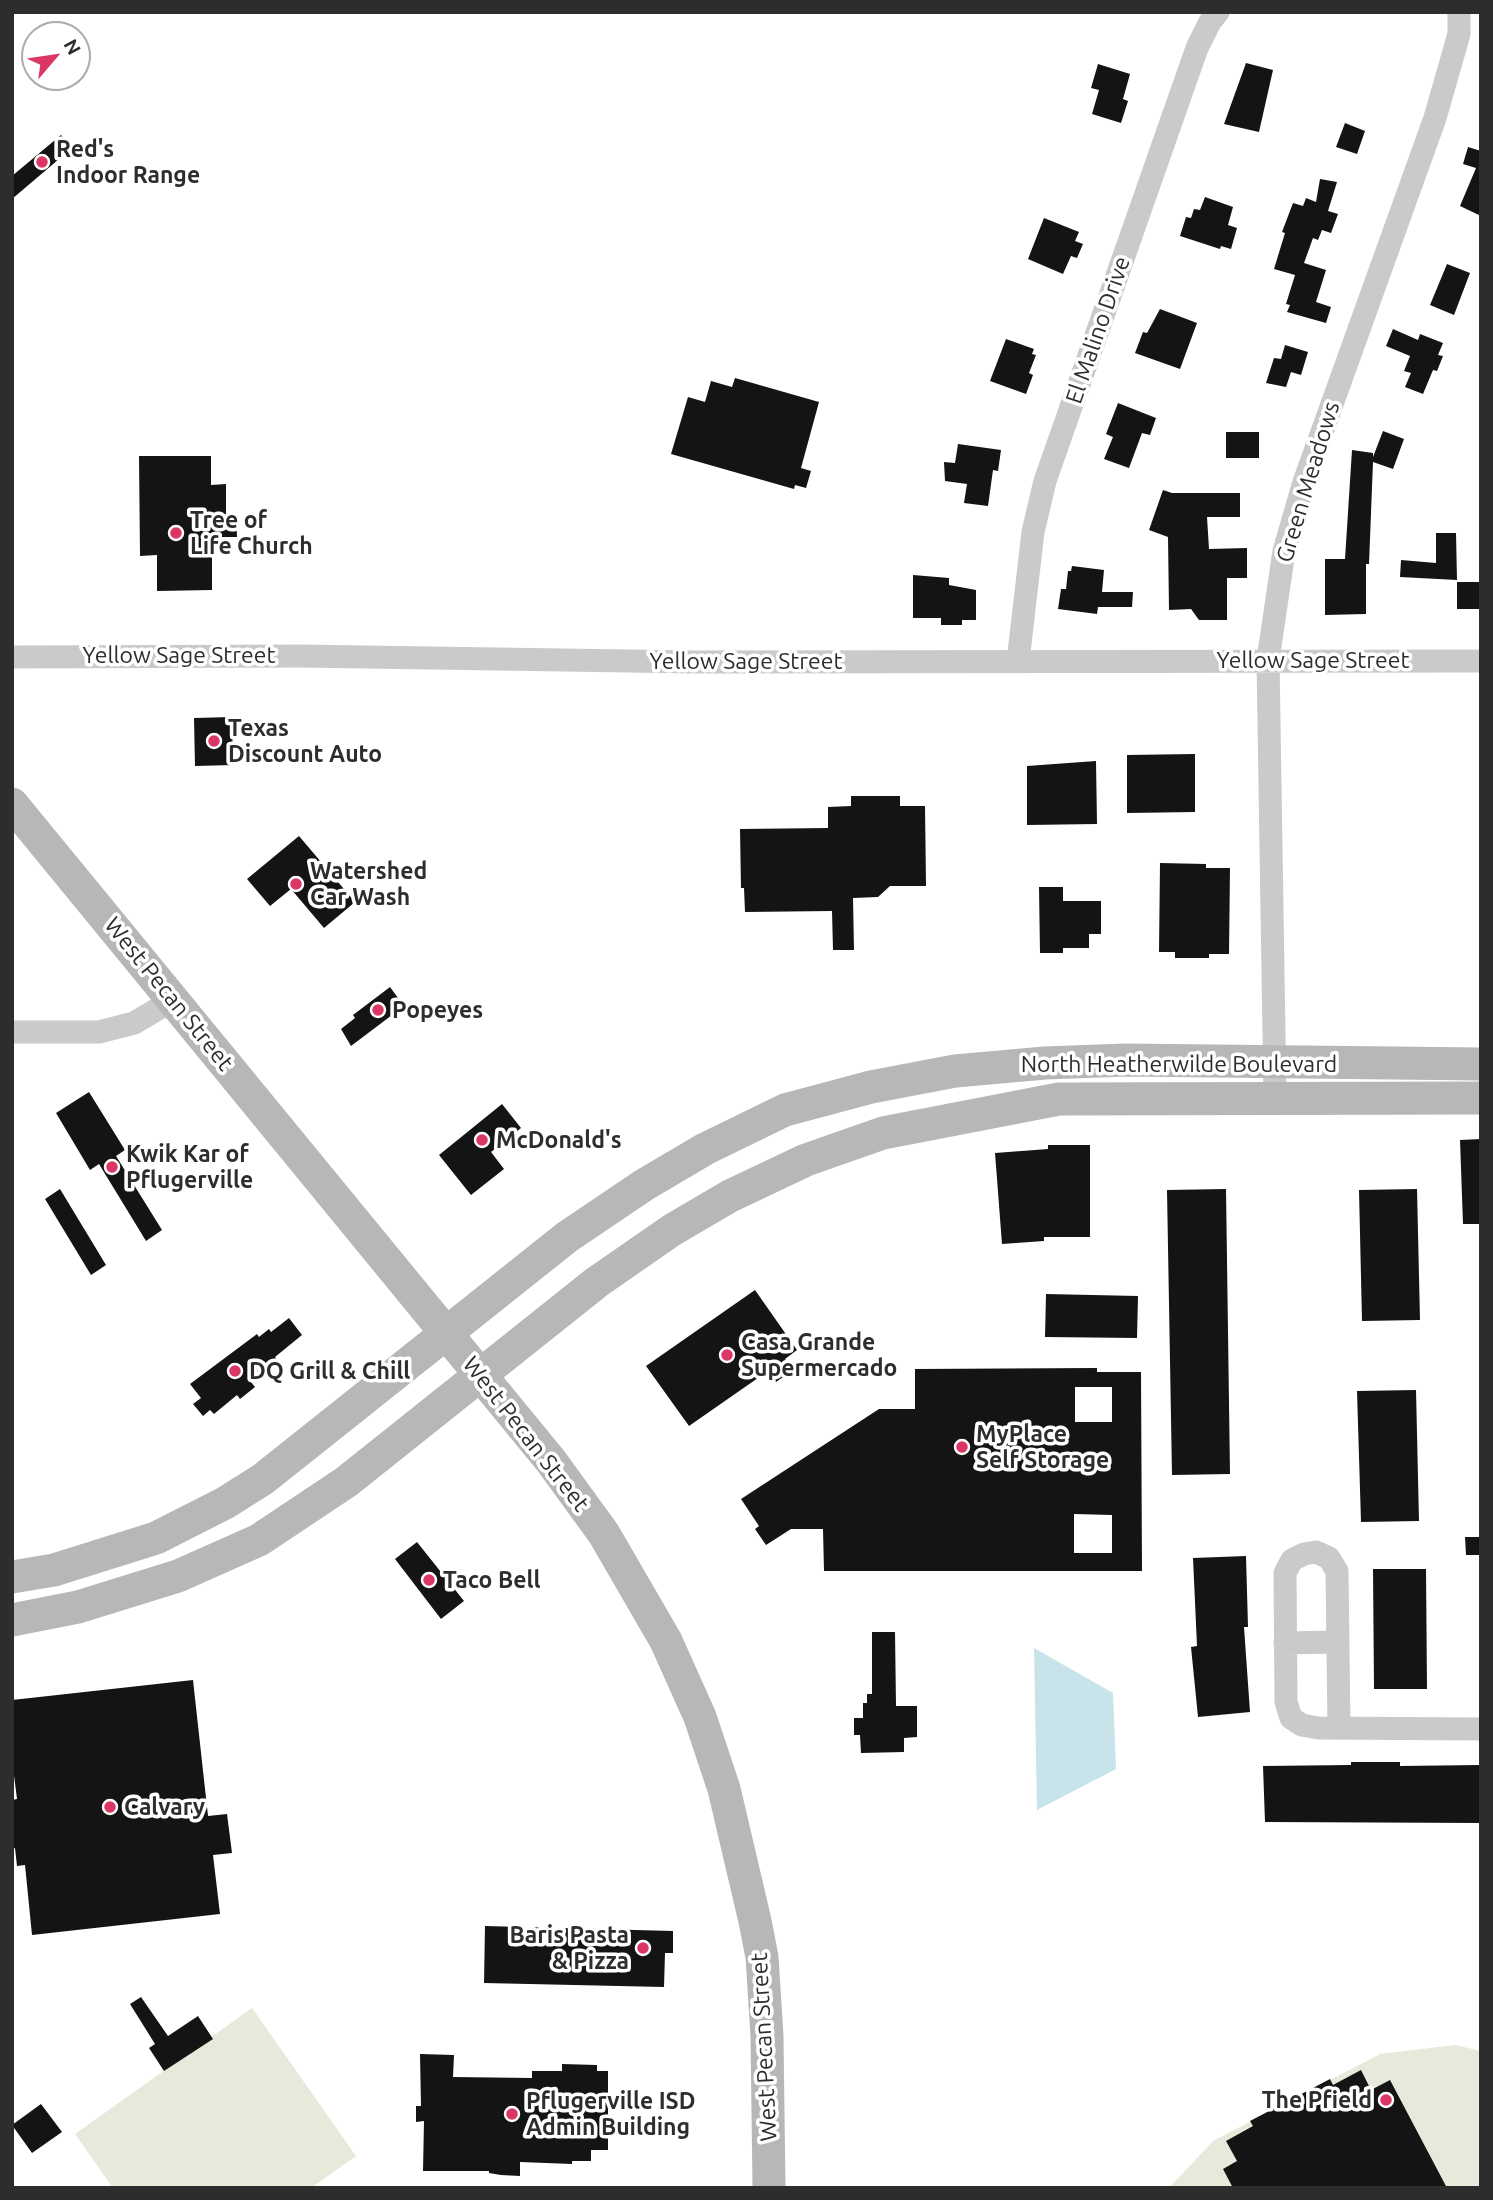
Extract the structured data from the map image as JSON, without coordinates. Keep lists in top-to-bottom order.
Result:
{
  "streets": {
    "main road": ["West Pecan Street", "North Heatherwilde Boulevard"],
    "street": ["El Malino Drive", "Green Meadows", "Yellow Sage Street"]
  },
  "crossings": [
    ["El Malino Drive", "Yellow Sage Street"],
    ["Green Meadows", "Yellow Sage Street"],
    ["Green Meadows", "North Heatherwilde Boulevard"],
    ["West Pecan Street", "North Heatherwilde Boulevard"]
  ],
  "places": [
    "Red's Indoor Range",
    "Tree of Life Church",
    "Texas Discount Auto",
    "Watershed Car Wash",
    "Popeyes",
    "McDonald's",
    "Kwik Kar of Pflugerville",
    "Casa Grande Supermercado",
    "DQ Grill & Chill",
    "MyPlace Self Storage",
    "Taco Bell",
    "Calvary",
    "Baris Pasta & Pizza",
    "The Pfield",
    "Pflugerville ISD Admin Building"
  ],
  "north": "top right"
}
